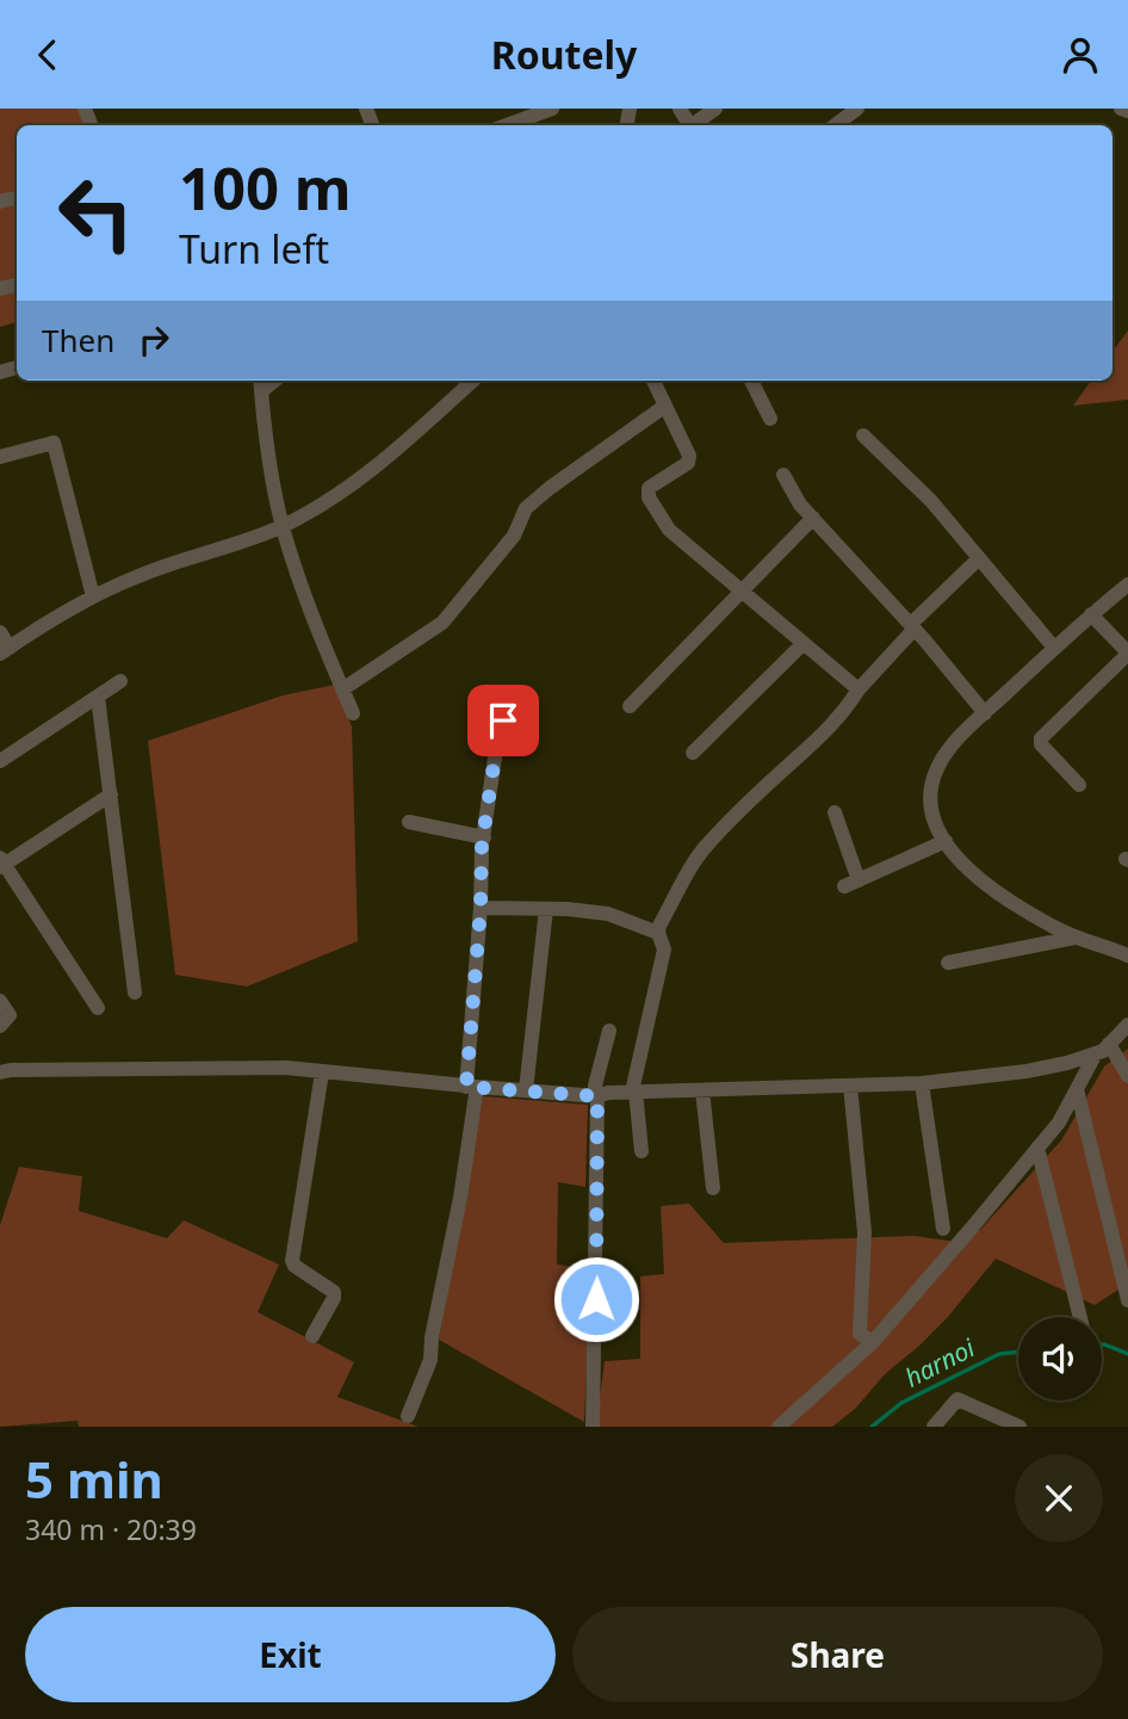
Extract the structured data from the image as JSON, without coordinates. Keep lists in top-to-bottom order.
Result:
{
  "water": ["harnoi"],
  "page": {
    "header": "Routely",
    "turn": ["100 m", "Turn left"],
    "then": "Then",
    "heading": ["5 min", "340 m · 20:39"],
    "buttons": ["Exit", "Share"]
  }
}
